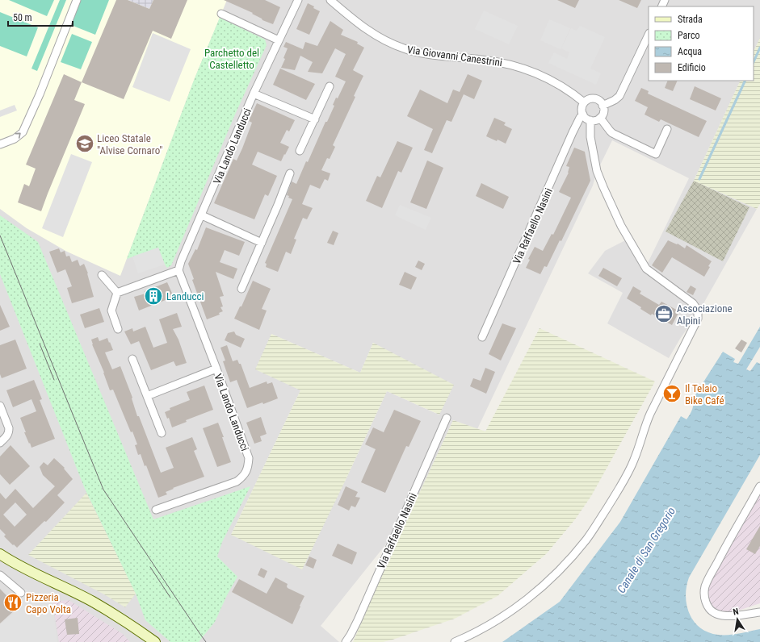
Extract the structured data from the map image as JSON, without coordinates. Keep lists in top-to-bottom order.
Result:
{
  "streets": {
    "street": ["Via Giovanni Canestrini", "Via Lando Landucci", "Via Raffaello Nasini"]
  },
  "crossings": [
    ["Via Giovanni Canestrini", "Via Raffaello Nasini"]
  ],
  "water": ["Canale di San Gregorio"],
  "parks": ["Parchetto del Castelletto"],
  "places": {
    "school or university": ["Liceo Statale \"Alvise Cornaro\""],
    "building": ["Landucci"],
    "office": ["Associazione Alpini"],
    "bar": ["Il Telaio Bike Café"],
    "restaurant": ["Pizzeria Capo Volta"]
  },
  "legend": [
    "Strada",
    "Parco",
    "Acqua",
    "Edificio"
  ],
  "scale_bar": "50 m",
  "north": "top"
}
